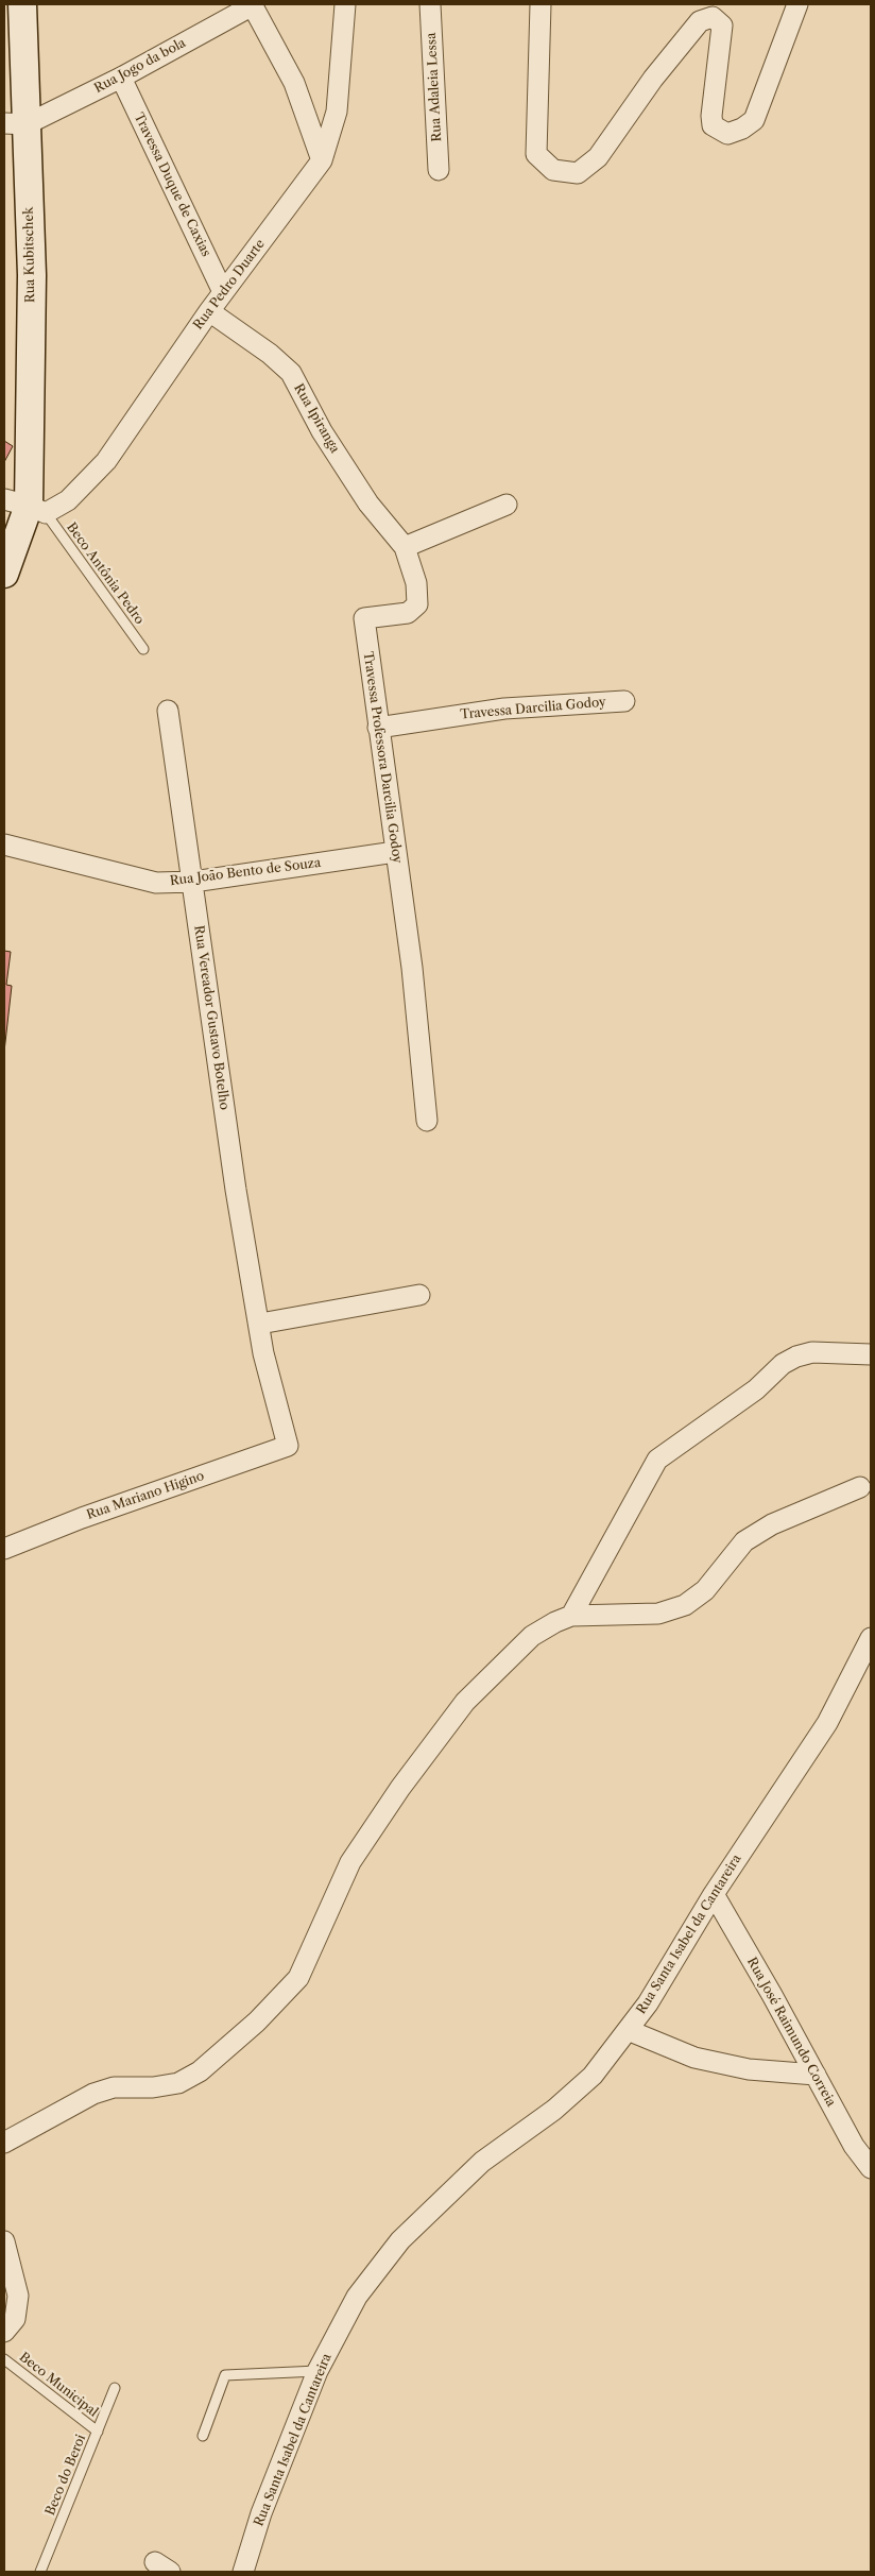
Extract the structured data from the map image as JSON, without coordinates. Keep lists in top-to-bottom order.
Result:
{
  "streets": {
    "street": [
      "Rua Jogo da bola",
      "Rua Adaleia Lessa",
      "Travessa Duque de Caxias",
      "Rua Kubitschek",
      "Rua Pedro Duarte",
      "Rua Ipiranga",
      "Travessa Darcilia Godoy",
      "Travessa Professora Darcilia Godoy",
      "Rua João Bento de Souza",
      "Rua Vereador Gustavo Botelho",
      "Rua Mariano Higino",
      "Rua Santa Isabel da Cantareira",
      "Rua José Raimundo Correia"
    ],
    "lane": ["Beco Antônia Pedro", "Beco Municipal", "Beco do Beroi"]
  },
  "crossings": [
    ["Rua Jogo da bola", "Travessa Duque de Caxias"],
    ["Rua Jogo da bola", "Rua Kubitschek"],
    ["Travessa Duque de Caxias", "Rua Pedro Duarte"],
    ["Rua Kubitschek", "Rua Pedro Duarte"],
    ["Rua Kubitschek", "Beco Antônia Pedro"],
    ["Rua Pedro Duarte", "Rua Ipiranga"],
    ["Rua Pedro Duarte", "Beco Antônia Pedro"],
    ["Rua Ipiranga", "Travessa Professora Darcilia Godoy"],
    ["Travessa Darcilia Godoy", "Travessa Professora Darcilia Godoy"],
    ["Travessa Professora Darcilia Godoy", "Rua João Bento de Souza"],
    ["Rua João Bento de Souza", "Rua Vereador Gustavo Botelho"],
    ["Rua Vereador Gustavo Botelho", "Rua Mariano Higino"],
    ["Rua Santa Isabel da Cantareira", "Rua José Raimundo Correia"],
    ["Beco Municipal", "Beco do Beroi"]
  ]
}
